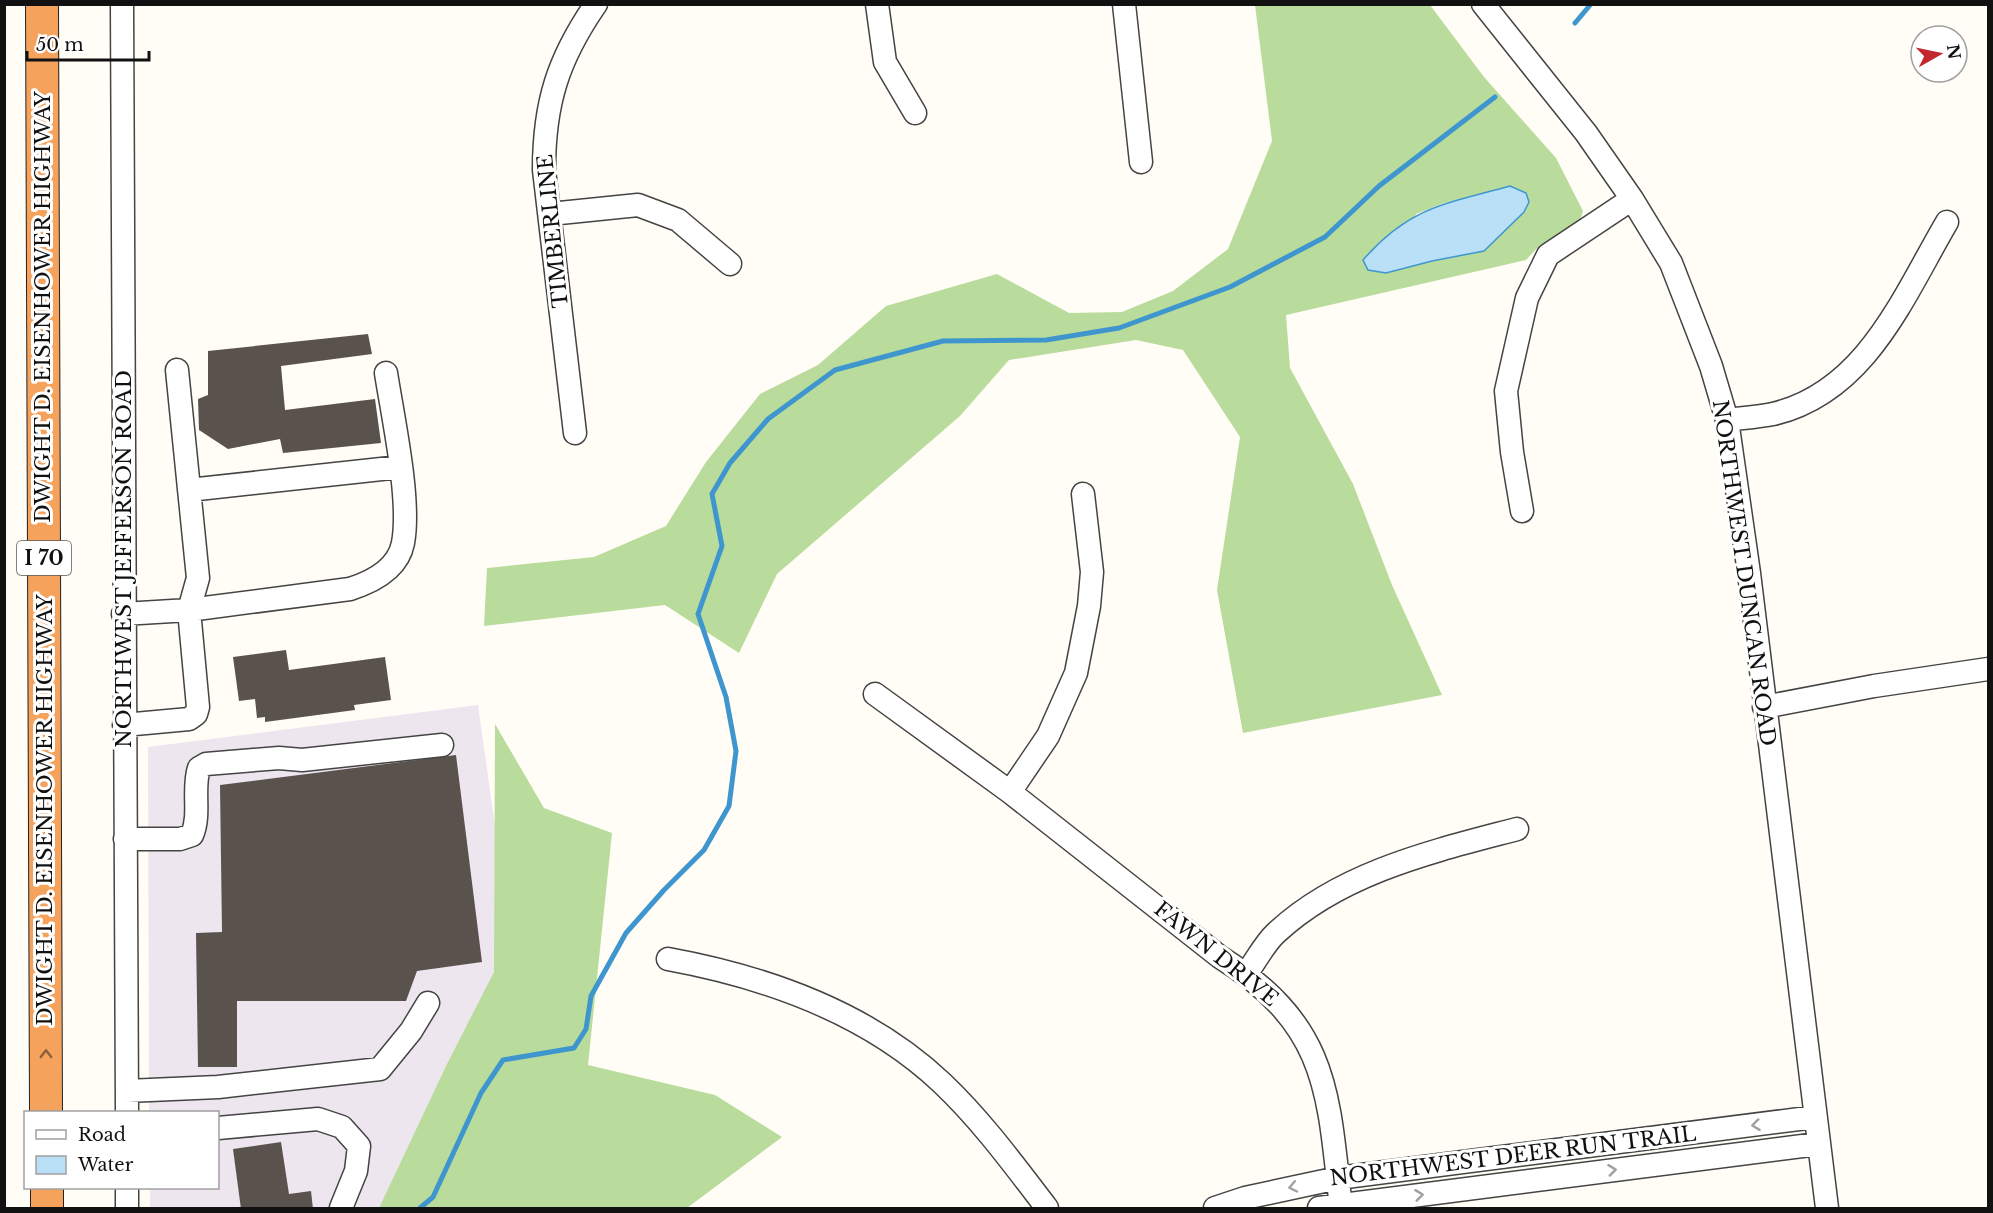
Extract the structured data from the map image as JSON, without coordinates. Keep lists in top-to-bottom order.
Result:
{
  "streets": {
    "highway": ["DWIGHT D. EISENHOWER HIGHWAY", "I 70"],
    "street": [
      "TIMBERLINE",
      "NORTHWEST JEFFERSON ROAD",
      "NORTHWEST DUNCAN ROAD",
      "FAWN DRIVE",
      "NORTHWEST DEER RUN TRAIL"
    ]
  },
  "crossings": [
    ["NORTHWEST DUNCAN ROAD", "NORTHWEST DEER RUN TRAIL"],
    ["FAWN DRIVE", "NORTHWEST DEER RUN TRAIL"]
  ],
  "one_way": ["DWIGHT D. EISENHOWER HIGHWAY"],
  "legend": ["Road", "Water"],
  "scale_bar": "50 m",
  "north": "right"
}
